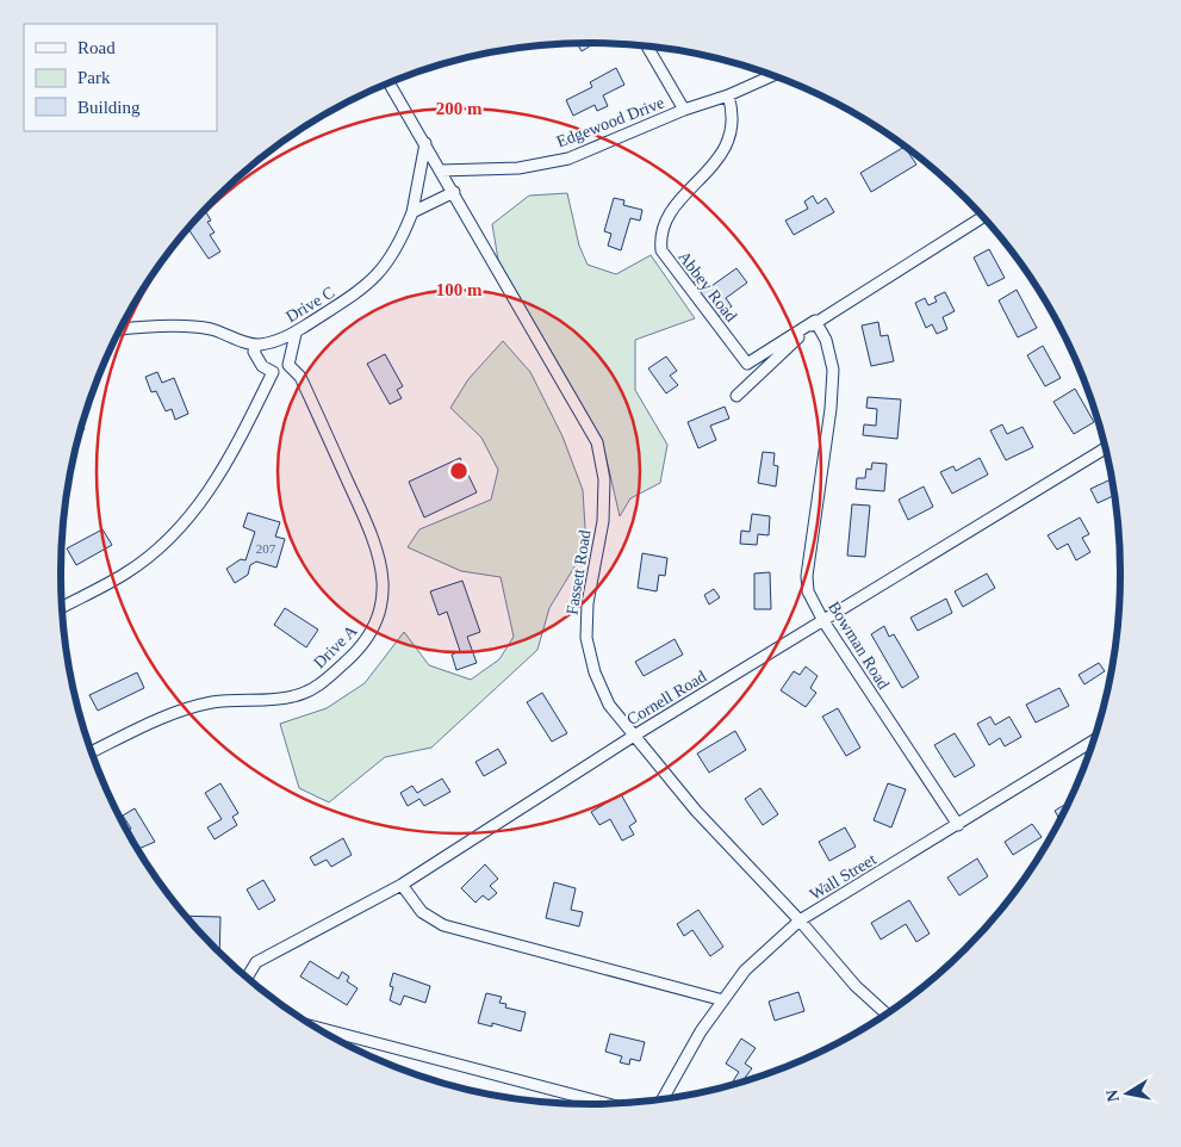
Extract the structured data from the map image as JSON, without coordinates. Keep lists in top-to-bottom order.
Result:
{
  "streets": {
    "street": [
      "Edgewood Drive",
      "Abbey Road",
      "Drive C",
      "Fassett Road",
      "Bowman Road",
      "Drive A",
      "Cornell Road",
      "Wall Street"
    ]
  },
  "crossings": [
    ["Edgewood Drive", "Abbey Road"],
    ["Edgewood Drive", "Fassett Road"],
    ["Abbey Road", "Bowman Road"],
    ["Drive C", "Fassett Road"],
    ["Fassett Road", "Cornell Road"],
    ["Fassett Road", "Wall Street"],
    ["Bowman Road", "Cornell Road"],
    ["Bowman Road", "Wall Street"]
  ],
  "house_numbers": ["207"],
  "legend": ["Road", "Park", "Building"],
  "north": "left",
  "rings": ["200 m", "100 m"]
}
